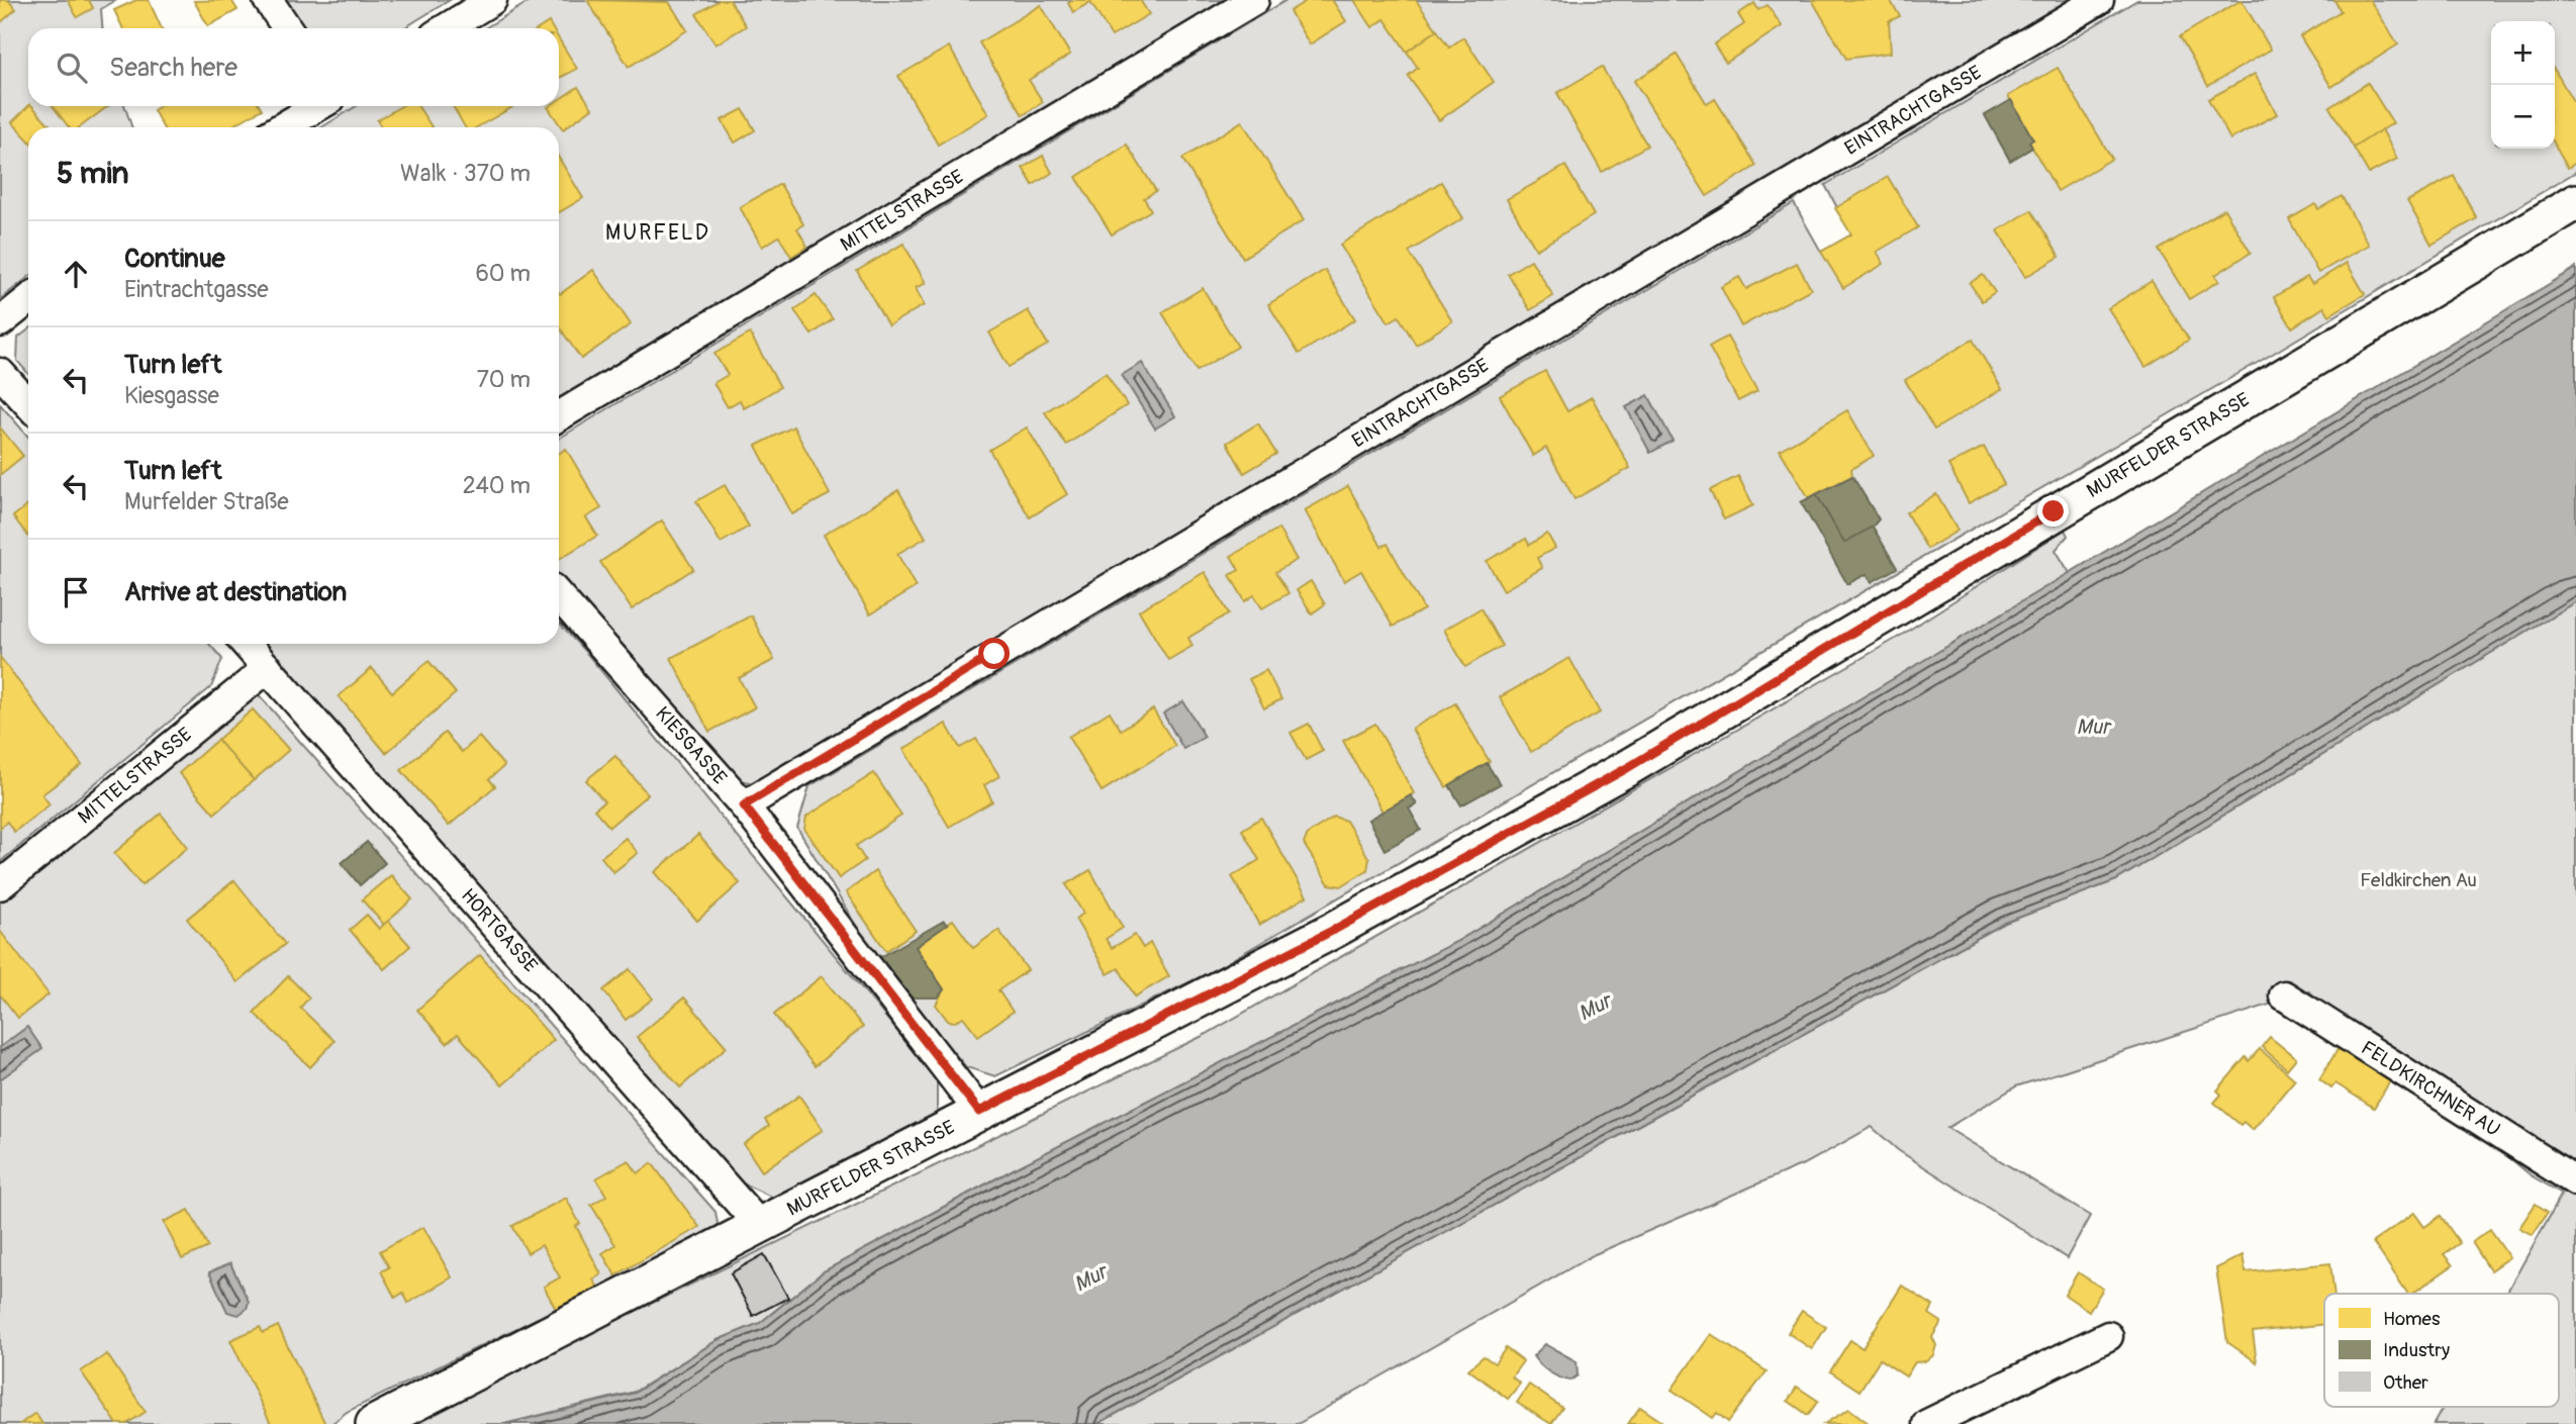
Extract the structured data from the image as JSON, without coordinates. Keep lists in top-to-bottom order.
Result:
{
  "streets": {
    "street": [
      "EINTRACHTGASSE",
      "MITTELSTRASSE",
      "MURFELDER STRASSE",
      "KIESGASSE",
      "HORTGASSE",
      "FELDKIRCHNER AU"
    ]
  },
  "crossings": [
    ["EINTRACHTGASSE", "KIESGASSE"],
    ["MITTELSTRASSE", "HORTGASSE"],
    ["MURFELDER STRASSE", "KIESGASSE"],
    ["MURFELDER STRASSE", "HORTGASSE"]
  ],
  "districts": ["MURFELD"],
  "water": ["Mur"],
  "parks": ["Feldkirchen Au"],
  "legend": ["Homes", "Industry", "Other"],
  "page": {
    "map_buttons": ["+", "−"],
    "search": "Search here",
    "heading": ["5 min", "Walk · 370 m"],
    "list": [
      ["Continue", "Eintrachtgasse", "60 m"],
      ["Turn left", "Kiesgasse", "70 m"],
      ["Turn left", "Murfelder Straße", "240 m"],
      "Arrive at destination"
    ]
  }
}
